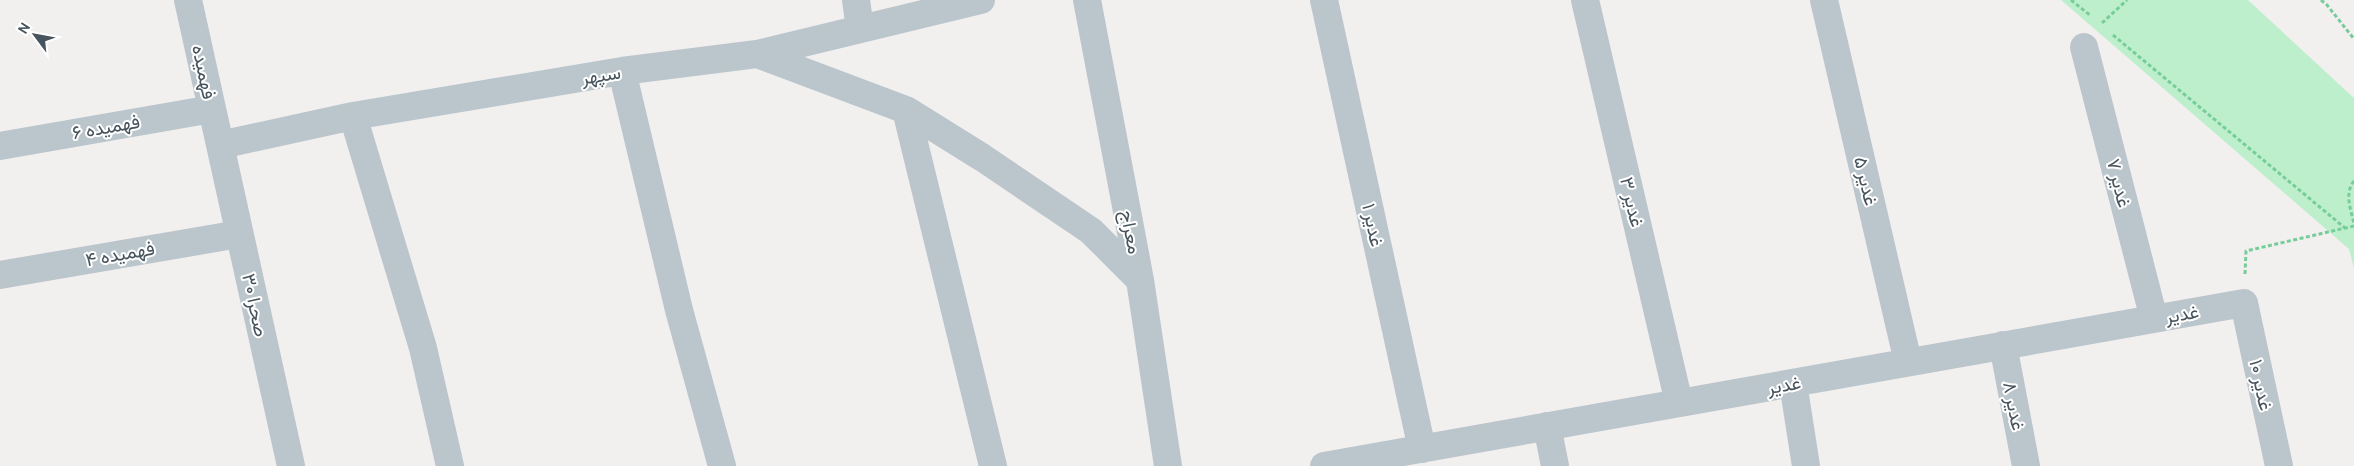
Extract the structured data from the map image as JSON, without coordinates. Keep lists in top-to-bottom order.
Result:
{
  "streets": {
    "street": [
      "فهمیده",
      "سپهر",
      "فهمیده ۶",
      "غدیر ۵",
      "غدیر ۷",
      "غدیر ۳",
      "غدیر ۱",
      "معراج",
      "فهمیده ۴",
      "صحرا ۳۰",
      "غدیر",
      "غدیر ۱۰",
      "غدیر ۸"
    ]
  },
  "crossings": [
    ["فهمیده", "سپهر"],
    ["فهمیده", "فهمیده ۶"],
    ["فهمیده", "صحرا ۳۰"],
    ["سپهر", "صحرا ۳۰"],
    ["غدیر ۵", "غدیر"],
    ["غدیر ۷", "غدیر"],
    ["غدیر ۳", "غدیر"],
    ["غدیر ۱", "غدیر"],
    ["فهمیده ۴", "صحرا ۳۰"],
    ["غدیر", "غدیر ۱۰"],
    ["غدیر", "غدیر ۸"]
  ],
  "north": "top left"
}
